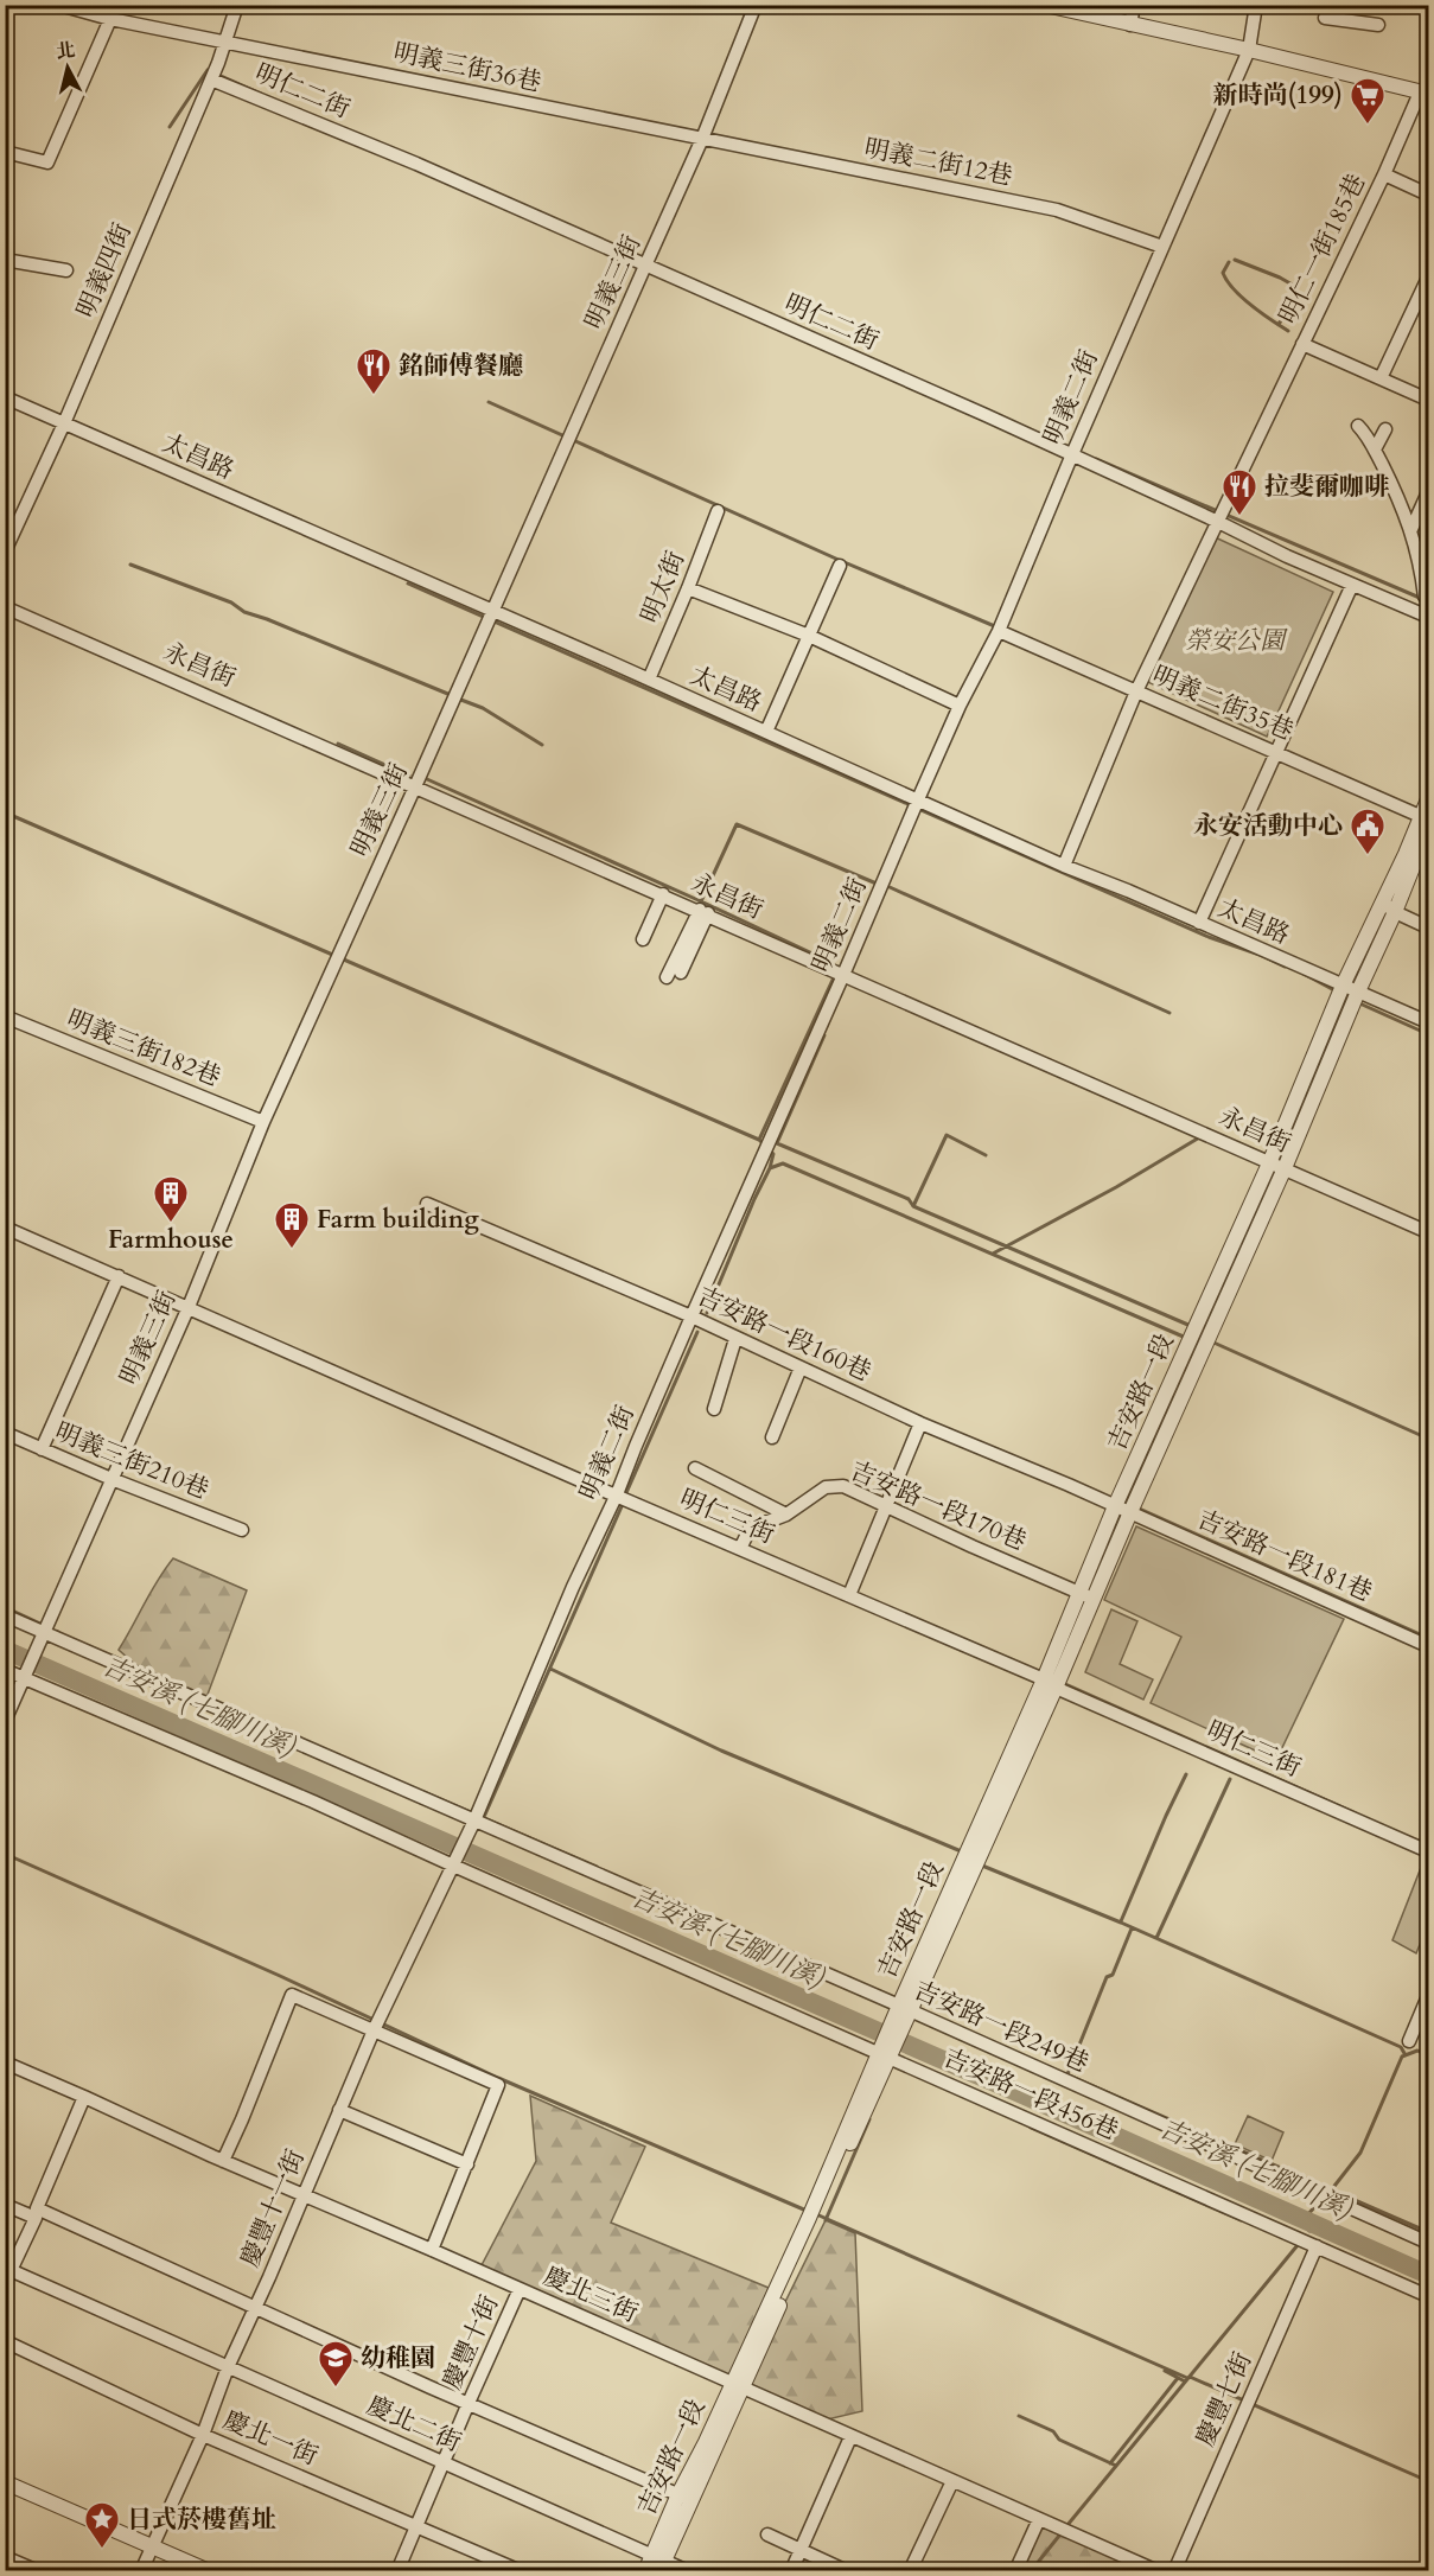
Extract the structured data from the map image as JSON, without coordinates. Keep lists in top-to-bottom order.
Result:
{
  "streets": {
    "street": [
      "明義三街36巷",
      "明仁二街",
      "明義二街12巷",
      "明仁一街185巷",
      "明義四街",
      "明義三街",
      "明義二街",
      "太昌路",
      "明太街",
      "永昌街",
      "明義二街35巷",
      "明義三街182巷",
      "吉安路一段160巷",
      "吉安路一段",
      "明義三街210巷",
      "吉安路一段170巷",
      "明仁三街",
      "吉安路一段181巷",
      "吉安路一段249巷",
      "吉安路一段456巷",
      "慶豐十一街",
      "慶北三街",
      "慶豐十街",
      "慶豐七街",
      "慶北二街",
      "慶北一街"
    ]
  },
  "crossings": [
    ["明義三街36巷", "明義二街12巷"],
    ["明義三街36巷", "明義四街"],
    ["明義三街36巷", "明義三街"],
    ["明仁二街", "明仁一街185巷"],
    ["明仁二街", "明義四街"],
    ["明仁二街", "明義三街"],
    ["明仁二街", "明義二街"],
    ["明義二街12巷", "明義三街"],
    ["明義二街12巷", "明義二街"],
    ["明仁一街185巷", "太昌路"],
    ["明仁一街185巷", "明義二街35巷"],
    ["明義四街", "太昌路"],
    ["明義三街", "太昌路"],
    ["明義三街", "永昌街"],
    ["明義三街", "明義三街182巷"],
    ["明義三街", "明義三街210巷"],
    ["明義三街", "明仁三街"],
    ["明義三街", "吉安路一段249巷"],
    ["明義三街", "吉安路一段456巷"],
    ["明義二街", "太昌路"],
    ["明義二街", "永昌街"],
    ["明義二街", "明義二街35巷"],
    ["明義二街", "吉安路一段160巷"],
    ["明義二街", "明仁三街"],
    ["明義二街", "吉安路一段249巷"],
    ["明義二街", "吉安路一段456巷"],
    ["明義二街", "慶豐十一街"],
    ["太昌路", "明太街"],
    ["太昌路", "吉安路一段"],
    ["永昌街", "吉安路一段"],
    ["明義二街35巷", "吉安路一段"],
    ["吉安路一段160巷", "吉安路一段"],
    ["吉安路一段160巷", "吉安路一段181巷"],
    ["吉安路一段", "吉安路一段170巷"],
    ["吉安路一段", "明仁三街"],
    ["吉安路一段", "吉安路一段181巷"],
    ["吉安路一段", "吉安路一段249巷"],
    ["吉安路一段", "吉安路一段456巷"],
    ["吉安路一段", "慶北三街"],
    ["吉安路一段", "慶北二街"],
    ["吉安路一段170巷", "明仁三街"],
    ["吉安路一段456巷", "慶豐十一街"],
    ["吉安路一段456巷", "慶豐七街"],
    ["慶豐十一街", "慶北三街"],
    ["慶豐十一街", "慶北二街"],
    ["慶豐十一街", "慶北一街"],
    ["慶北三街", "慶豐十街"],
    ["慶豐十街", "慶北二街"],
    ["慶豐十街", "慶北一街"]
  ],
  "water": ["吉安溪 (七腳川溪)"],
  "parks": ["榮安公園"],
  "places": {
    "supermarket": ["新時尚(199)"],
    "restaurant": ["銘師傅餐廳", "拉斐爾咖啡"],
    "public building": ["永安活動中心"],
    "building": ["Farmhouse", "Farm building"],
    "school or university": ["幼稚園"],
    "place": ["日式菸樓舊址"]
  },
  "north": "top"
}
